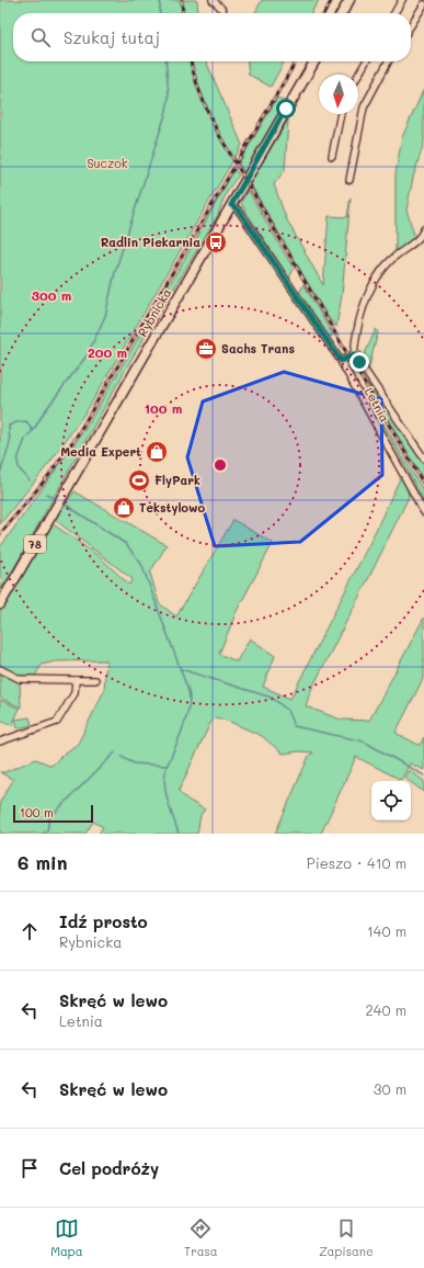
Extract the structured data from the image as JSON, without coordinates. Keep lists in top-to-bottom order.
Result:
{
  "streets": {
    "main road": ["Rybnicka", "78"],
    "street": ["Letnia"]
  },
  "crossings": [
    ["Rybnicka", "Letnia"]
  ],
  "parks": ["Suczok"],
  "places": {
    "bus stop": ["Radlin Piekarnia"],
    "office": ["Sachs Trans"],
    "shop": ["Media Expert", "Tekstylowo"],
    "sports": ["FlyPark"]
  },
  "scale_bar": "100 m",
  "north": "bottom",
  "page": {
    "search": "Szukaj tutaj",
    "scale": "100 m",
    "heading": ["6 min", "Pieszo · 410 m"],
    "list": [
      ["Idź prosto", "Rybnicka", "140 m"],
      ["Skręć w lewo", "Letnia", "240 m"],
      ["Skręć w lewo", "30 m"],
      "Cel podróży"
    ],
    "nav": ["Mapa", "Trasa", "Zapisane"]
  },
  "rings": ["300 m", "200 m", "100 m"]
}
